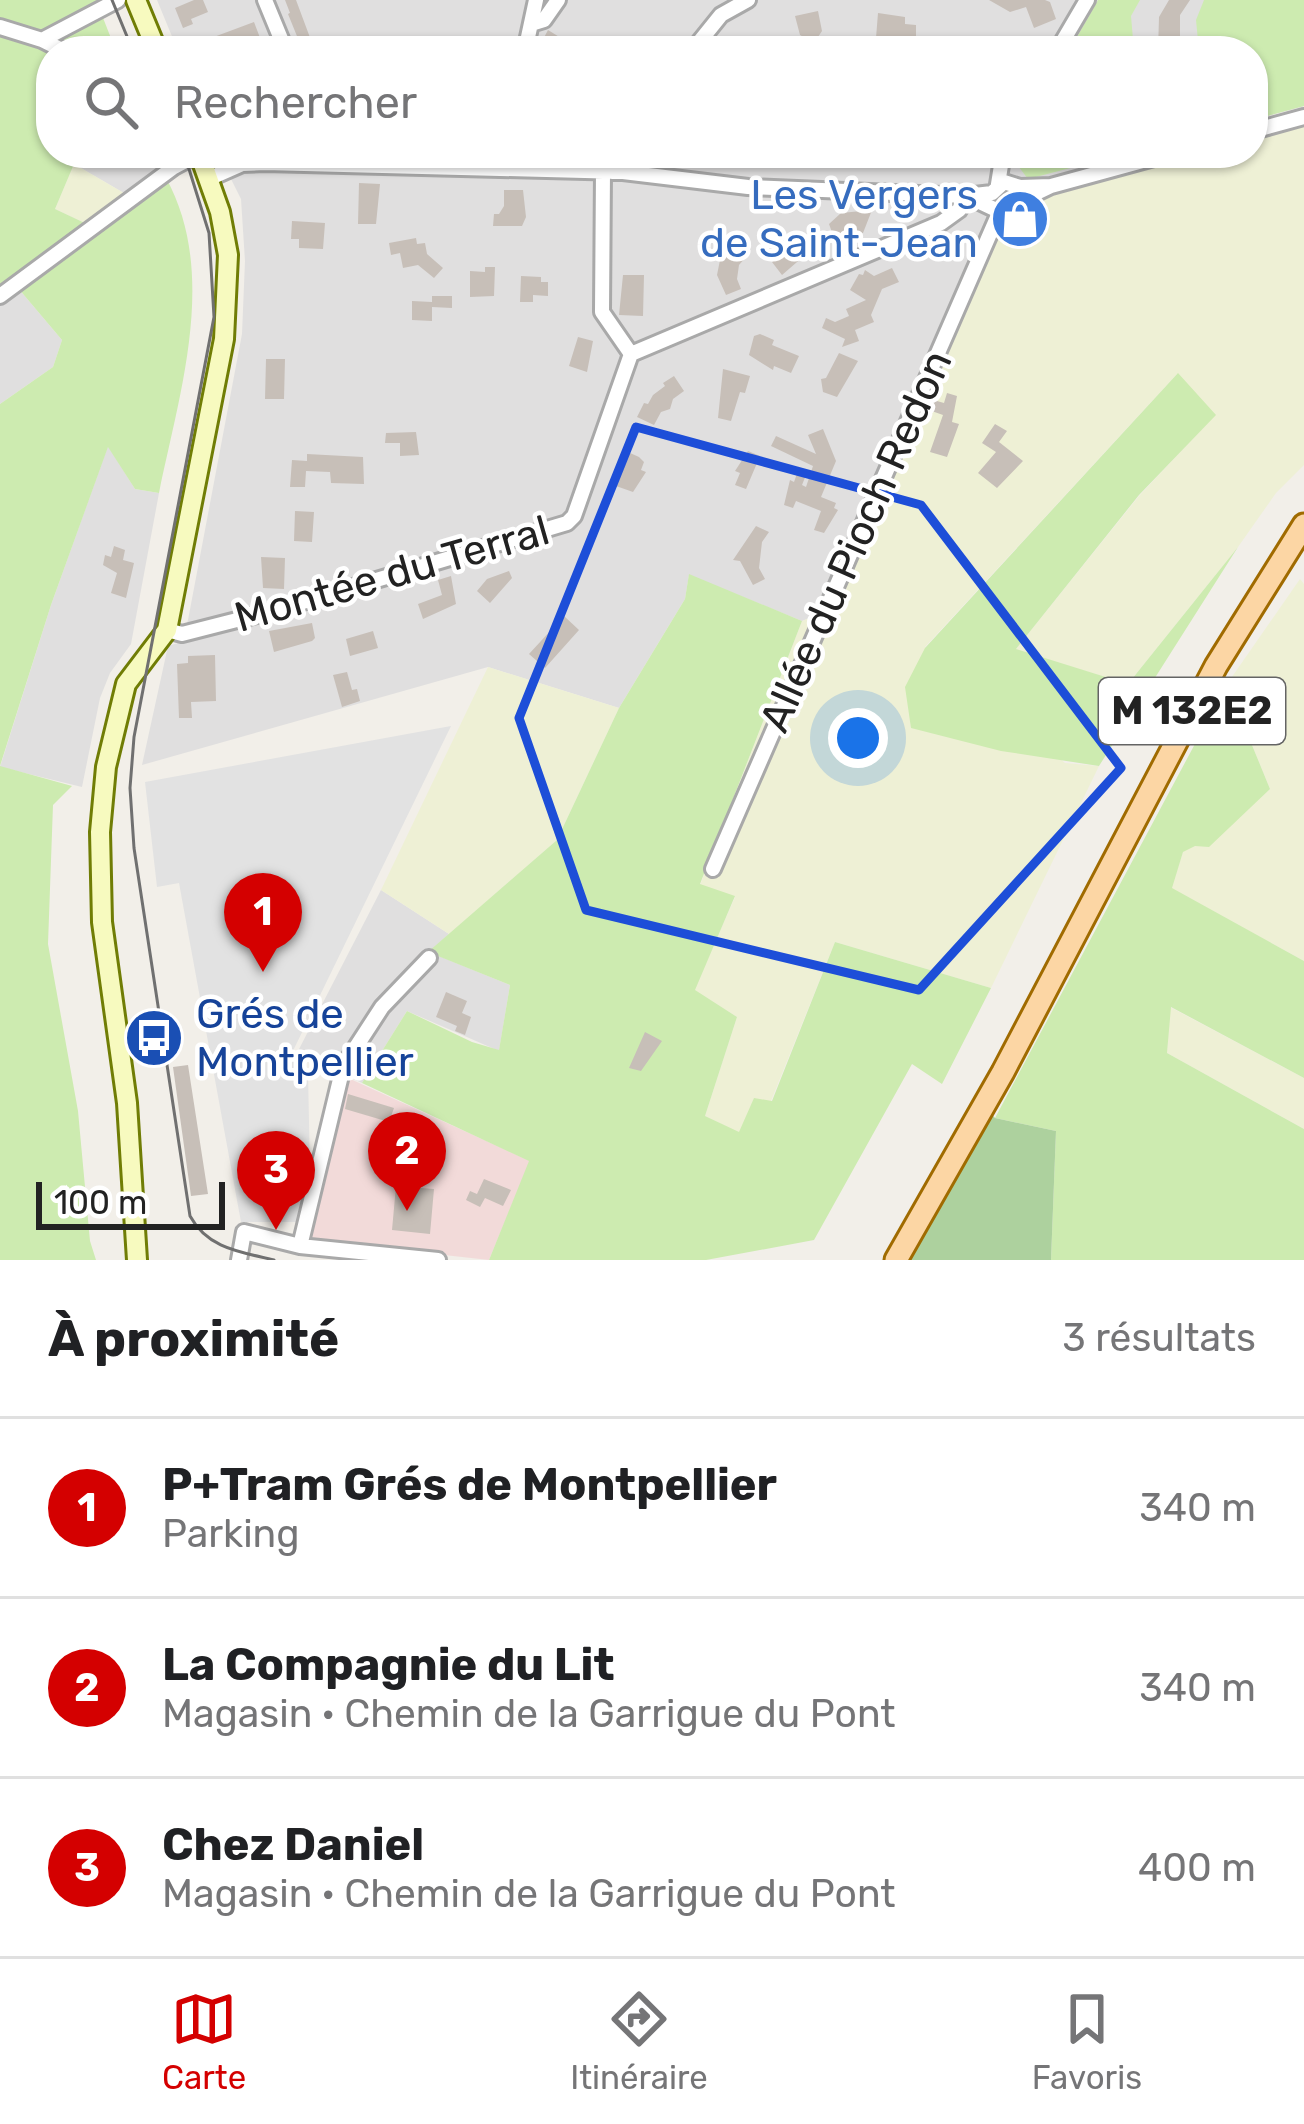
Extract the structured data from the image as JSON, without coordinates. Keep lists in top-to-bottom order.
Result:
{
  "streets": {
    "main road": ["M 132E2"],
    "street": ["Allée du Pioch Redon", "Montée du Terral"]
  },
  "places": {
    "shop": ["Les Vergers de Saint-Jean"],
    "bus stop": ["Grés de Montpellier"]
  },
  "scale_bar": "100 m",
  "page": {
    "search": "Rechercher",
    "pins": ["1", "2", "3"],
    "scale": "100 m",
    "heading": ["À proximité", "3 résultats"],
    "list": [
      {
        "mark": "1",
        "name": "P+Tram Grés de Montpellier",
        "note": "Parking",
        "value": "340 m"
      },
      {
        "mark": "2",
        "name": "La Compagnie du Lit",
        "note": "Magasin · Chemin de la Garrigue du Pont",
        "value": "340 m"
      },
      {
        "mark": "3",
        "name": "Chez Daniel",
        "note": "Magasin · Chemin de la Garrigue du Pont",
        "value": "400 m"
      }
    ],
    "nav": ["Carte", "Itinéraire", "Favoris"]
  }
}
